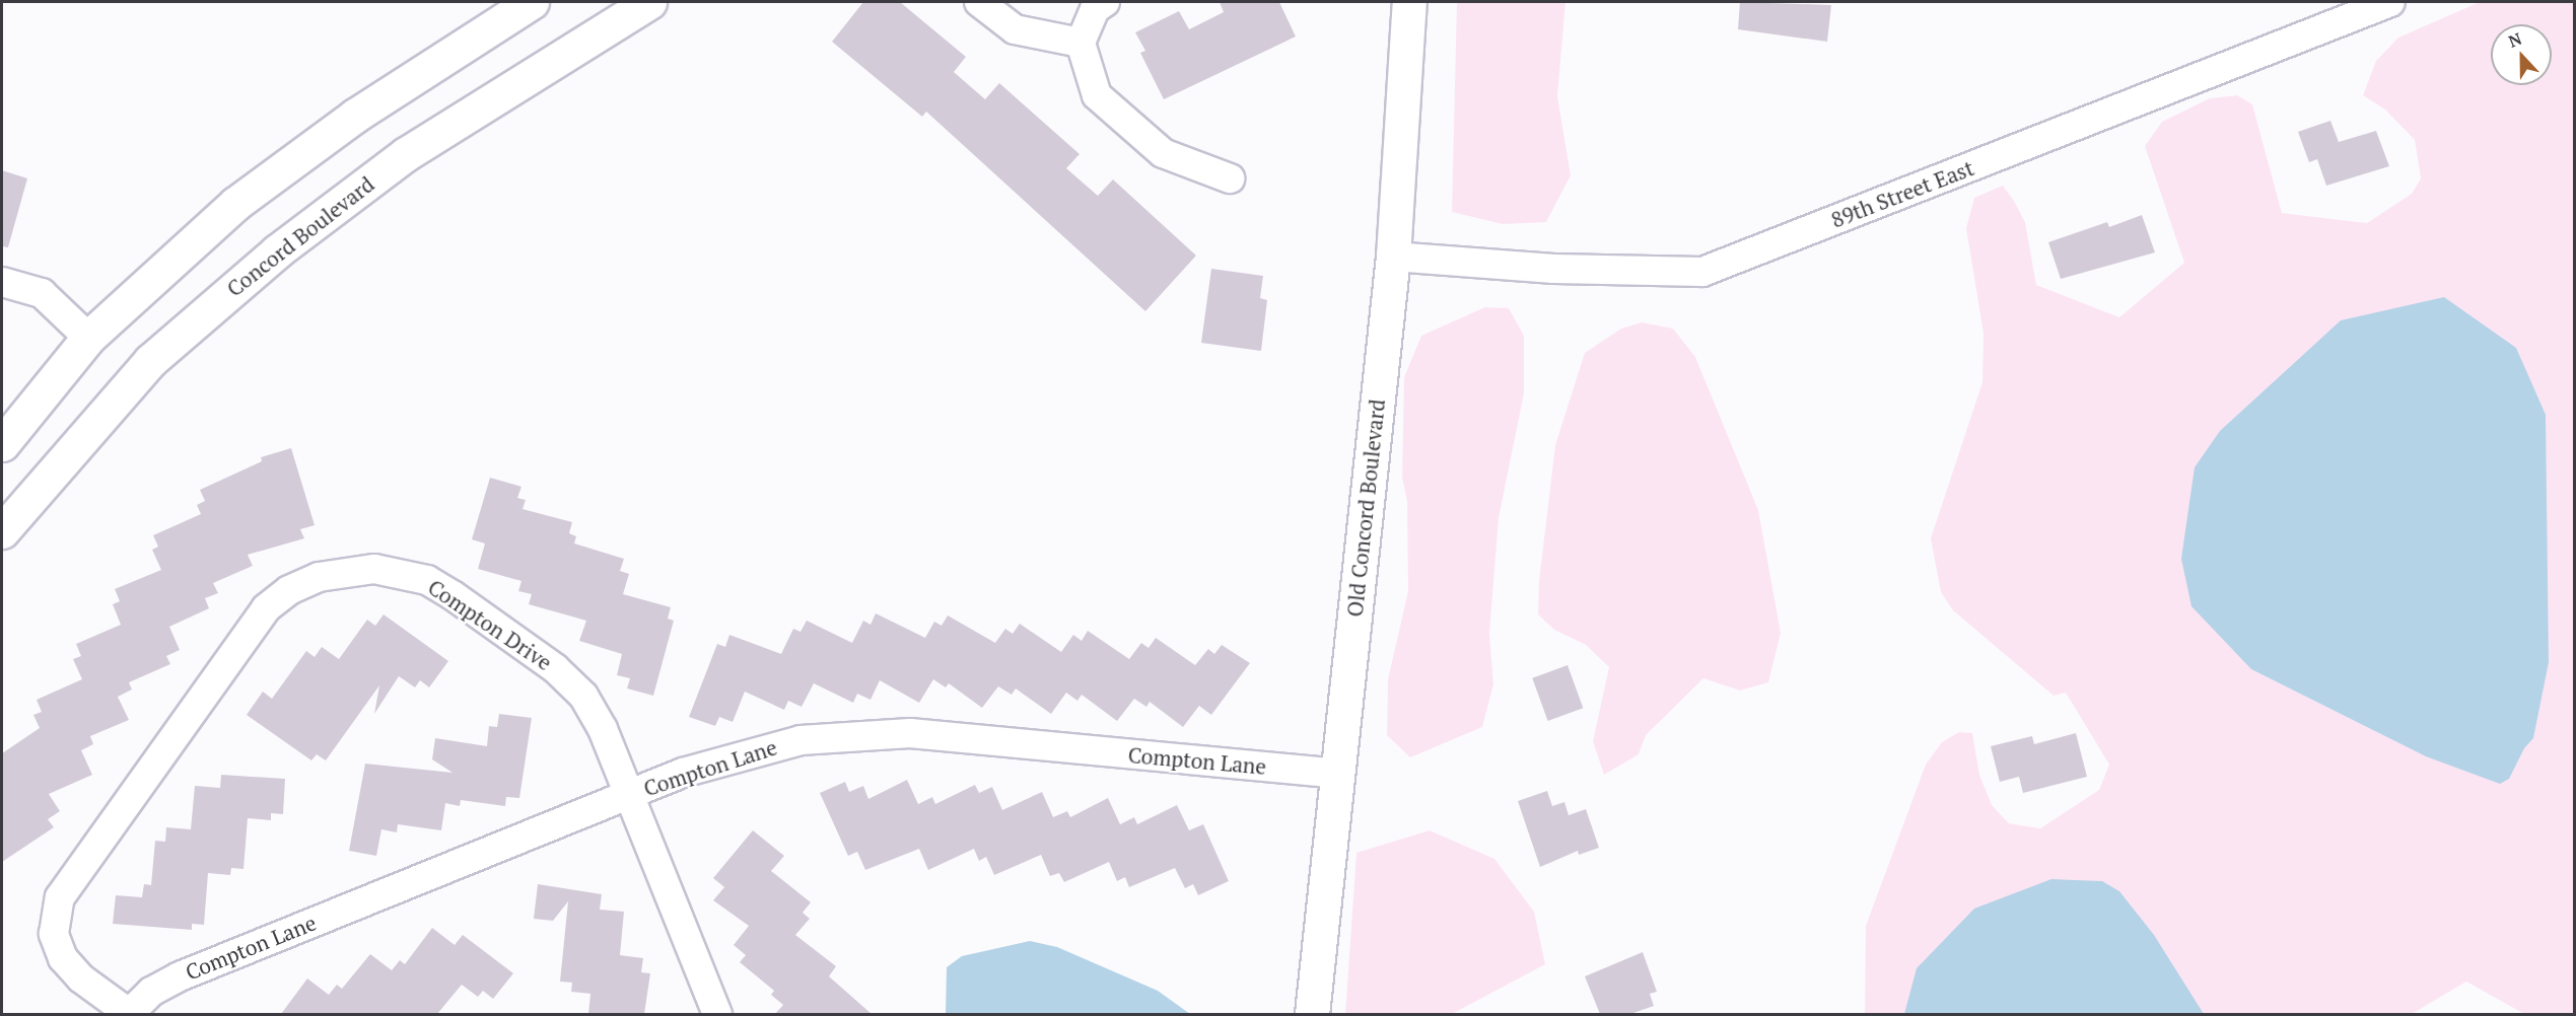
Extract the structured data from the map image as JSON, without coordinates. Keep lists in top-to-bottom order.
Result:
{
  "streets": {
    "main road": ["Concord Boulevard", "Old Concord Boulevard"],
    "street": ["89th Street East", "Compton Drive", "Compton Lane"]
  },
  "crossings": [
    ["89th Street East", "Old Concord Boulevard"],
    ["Old Concord Boulevard", "Compton Lane"],
    ["Compton Drive", "Compton Lane"]
  ],
  "north": "top"
}
